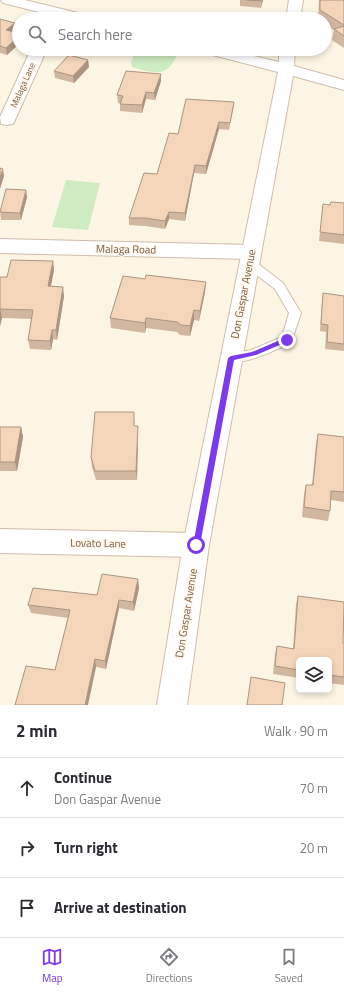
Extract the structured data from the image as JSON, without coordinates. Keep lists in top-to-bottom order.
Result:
{
  "streets": {
    "street": [
      "Malaga Lane",
      "Malaga Road",
      "Don Gaspar Avenue",
      "Lovato Lane"
    ]
  },
  "crossings": [
    ["Malaga Road", "Don Gaspar Avenue"],
    ["Don Gaspar Avenue", "Lovato Lane"]
  ],
  "page": {
    "search": "Search here",
    "heading": ["2 min", "Walk · 90 m"],
    "list": [
      ["Continue", "Don Gaspar Avenue", "70 m"],
      ["Turn right", "20 m"],
      "Arrive at destination"
    ],
    "nav": ["Map", "Directions", "Saved"]
  }
}
